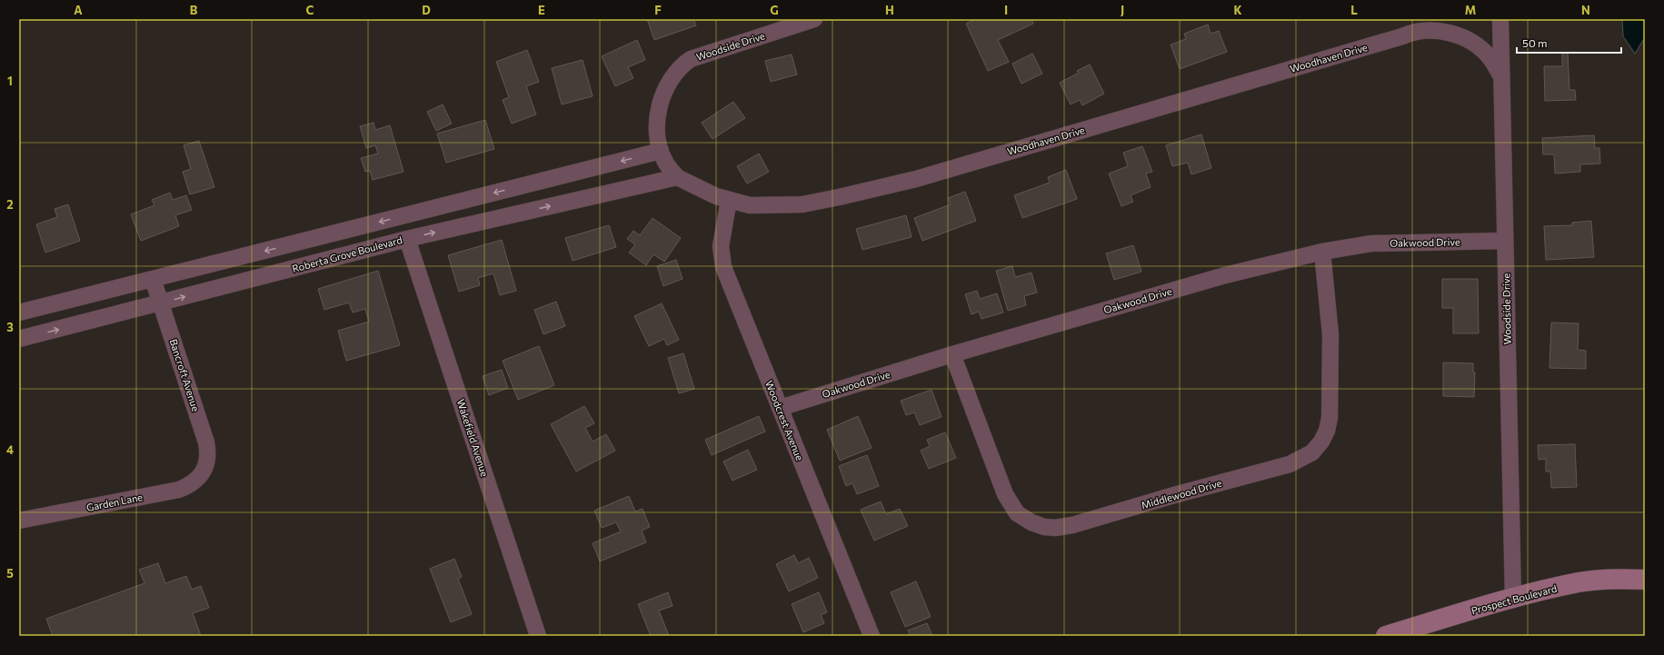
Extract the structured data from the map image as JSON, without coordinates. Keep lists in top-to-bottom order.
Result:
{
  "streets": {
    "main road": ["Prospect Boulevard"],
    "street": [
      "Woodside Drive",
      "Woodhaven Drive",
      "Oakwood Drive",
      "Roberta Grove Boulevard",
      "Bancroft Avenue",
      "Woodcrest Avenue",
      "Wakefield Avenue",
      "Middlewood Drive",
      "Garden Lane"
    ]
  },
  "crossings": [
    ["Woodside Drive", "Woodhaven Drive"],
    ["Woodside Drive", "Oakwood Drive"],
    ["Woodside Drive", "Roberta Grove Boulevard"],
    ["Woodside Drive", "Prospect Boulevard"],
    ["Woodhaven Drive", "Roberta Grove Boulevard"],
    ["Woodhaven Drive", "Woodcrest Avenue"],
    ["Oakwood Drive", "Woodcrest Avenue"],
    ["Oakwood Drive", "Middlewood Drive"],
    ["Roberta Grove Boulevard", "Bancroft Avenue"],
    ["Roberta Grove Boulevard", "Wakefield Avenue"],
    ["Bancroft Avenue", "Garden Lane"]
  ],
  "scale_bar": "50 m",
  "grid": {
    "columns": [
      "A",
      "B",
      "C",
      "D",
      "E",
      "F",
      "G",
      "H",
      "I",
      "J",
      "K",
      "L",
      "M",
      "N"
    ],
    "rows": [
      "1",
      "2",
      "3",
      "4",
      "5"
    ]
  }
}
